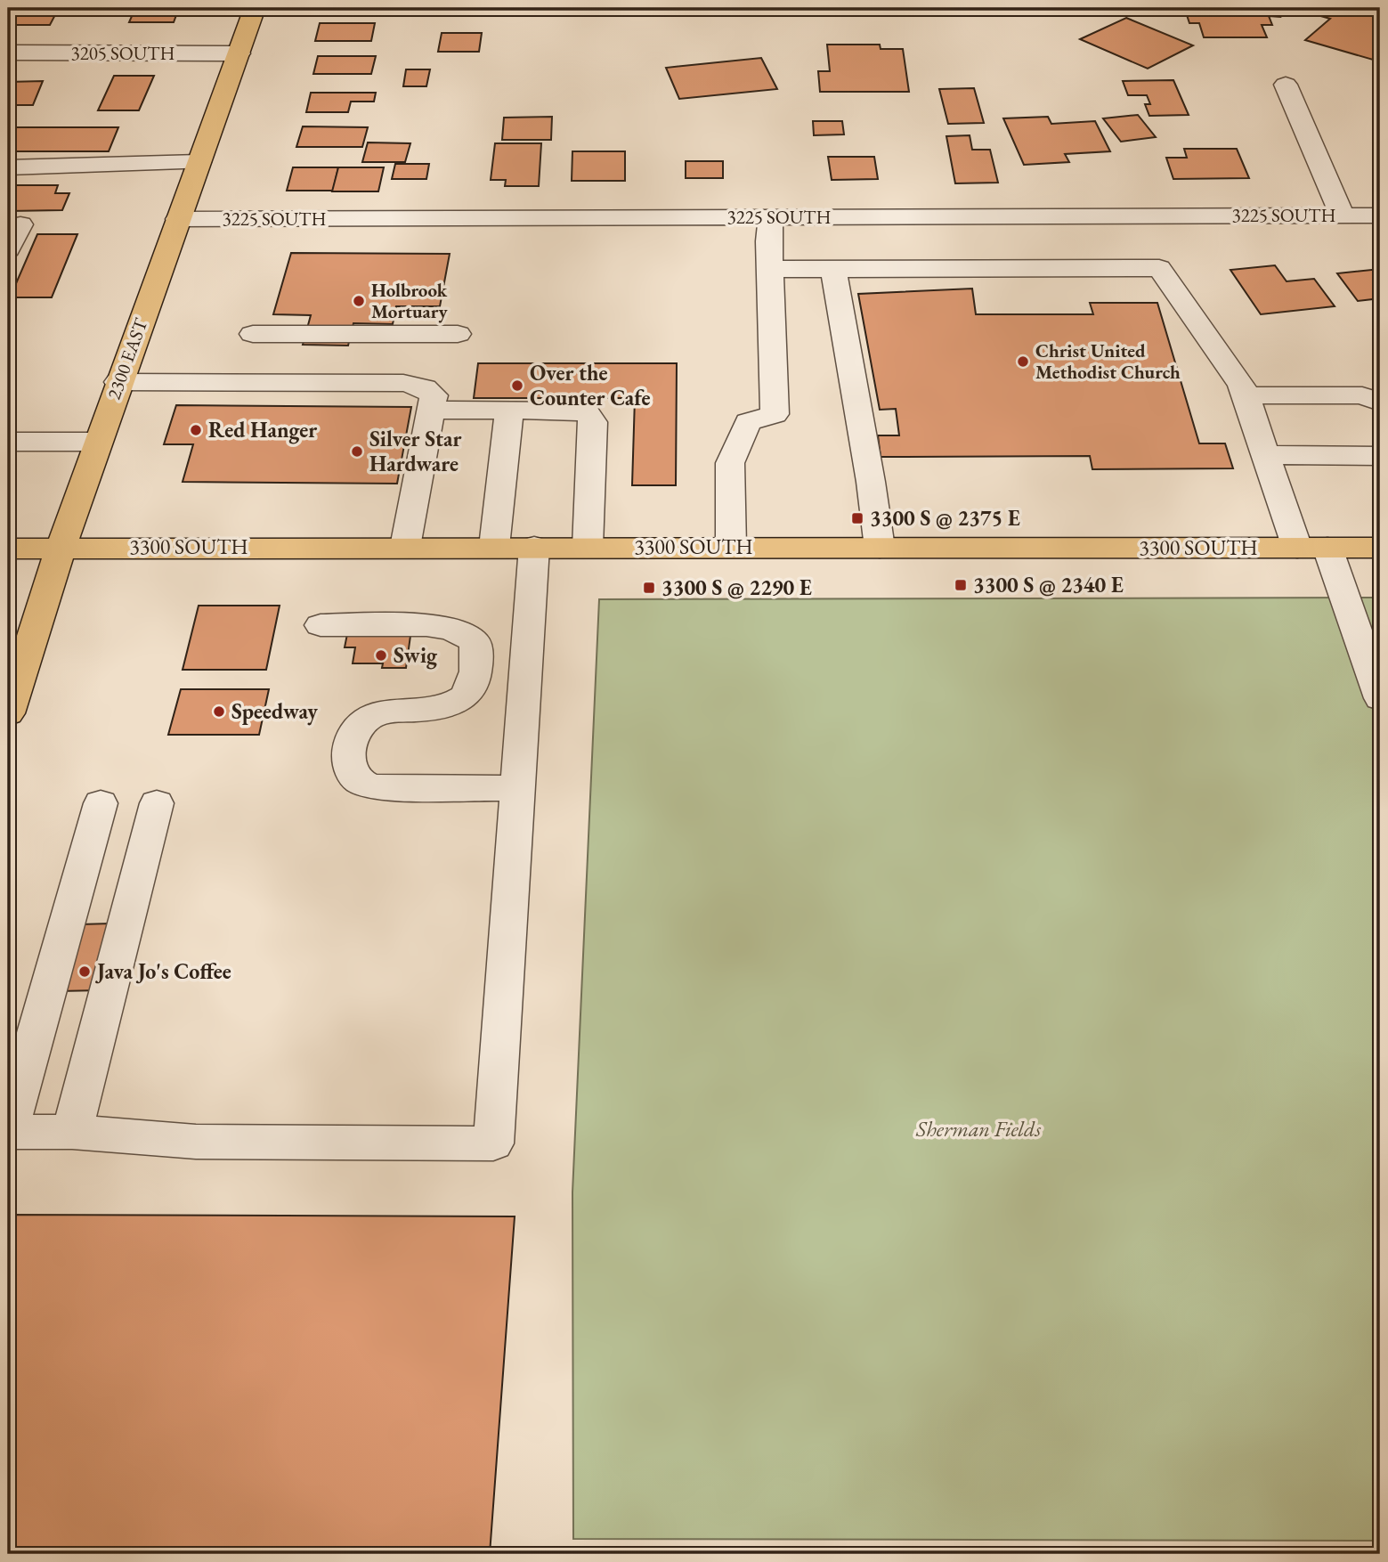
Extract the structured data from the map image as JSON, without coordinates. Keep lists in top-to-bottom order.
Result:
{
  "streets": {
    "main road": ["2300 EAST", "3300 SOUTH"],
    "street": ["3205 SOUTH", "3225 SOUTH"]
  },
  "crossings": [
    ["3205 SOUTH", "2300 EAST"],
    ["3225 SOUTH", "2300 EAST"],
    ["2300 EAST", "3300 SOUTH"]
  ],
  "parks": ["Sherman Fields"],
  "places": {
    "other": [
      "Holbrook Mortuary",
      "Christ United Methodist Church",
      "Over the Counter Cafe",
      "Red Hanger",
      "Silver Star Hardware",
      "Swig",
      "Speedway",
      "Java Jo's Coffee"
    ],
    "transit": ["3300 S @ 2375 E", "3300 S @ 2340 E", "3300 S @ 2290 E"]
  }
}
